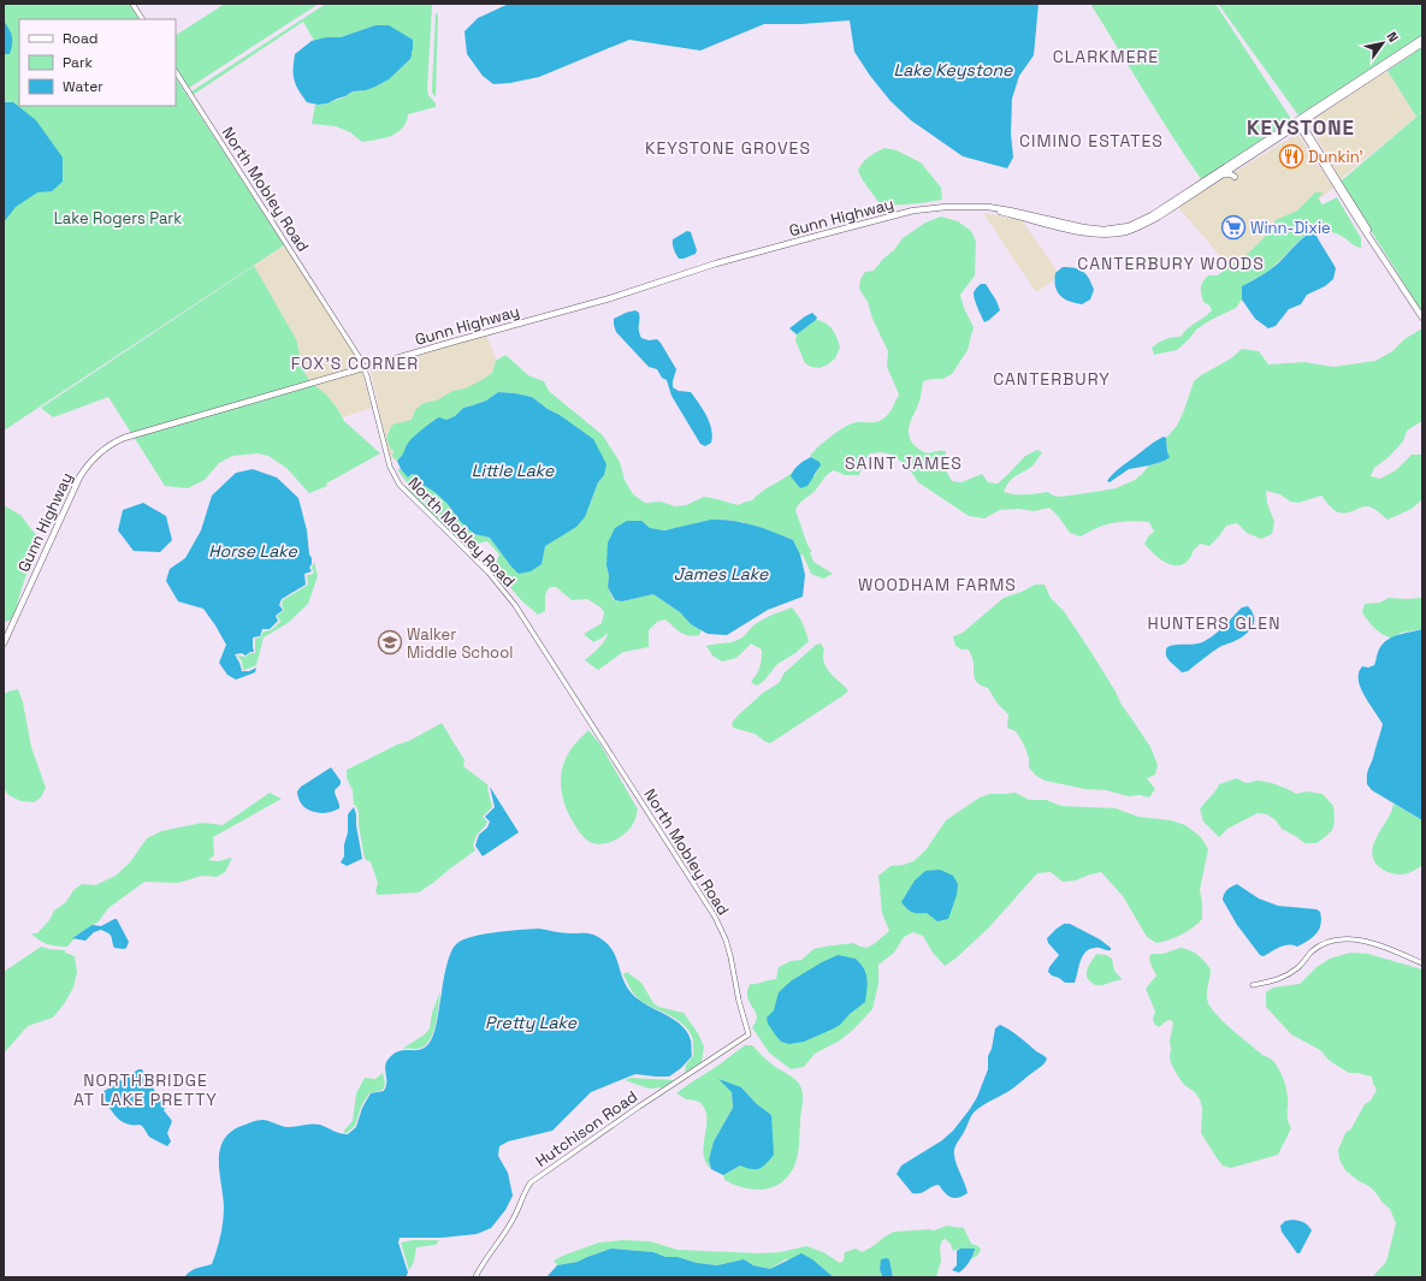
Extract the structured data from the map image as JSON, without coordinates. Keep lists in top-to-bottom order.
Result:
{
  "streets": {
    "main road": ["Gunn Highway"],
    "street": ["North Mobley Road", "Hutchison Road"]
  },
  "crossings": [
    ["North Mobley Road", "Gunn Highway"],
    ["North Mobley Road", "Hutchison Road"]
  ],
  "districts": [
    "CLARKMERE",
    "KEYSTONE",
    "CIMINO ESTATES",
    "KEYSTONE GROVES",
    "CANTERBURY WOODS",
    "FOX'S CORNER",
    "CANTERBURY",
    "SAINT JAMES",
    "WOODHAM FARMS",
    "HUNTERS GLEN",
    "NORTHBRIDGE AT LAKE PRETTY"
  ],
  "water": [
    "Lake Keystone",
    "Little Lake",
    "Horse Lake",
    "James Lake",
    "Pretty Lake"
  ],
  "parks": ["Lake Rogers Park"],
  "places": {
    "restaurant": ["Dunkin'"],
    "supermarket": ["Winn-Dixie"],
    "school or university": ["Walker Middle School"]
  },
  "legend": ["Road", "Park", "Water"],
  "north": "top right"
}
